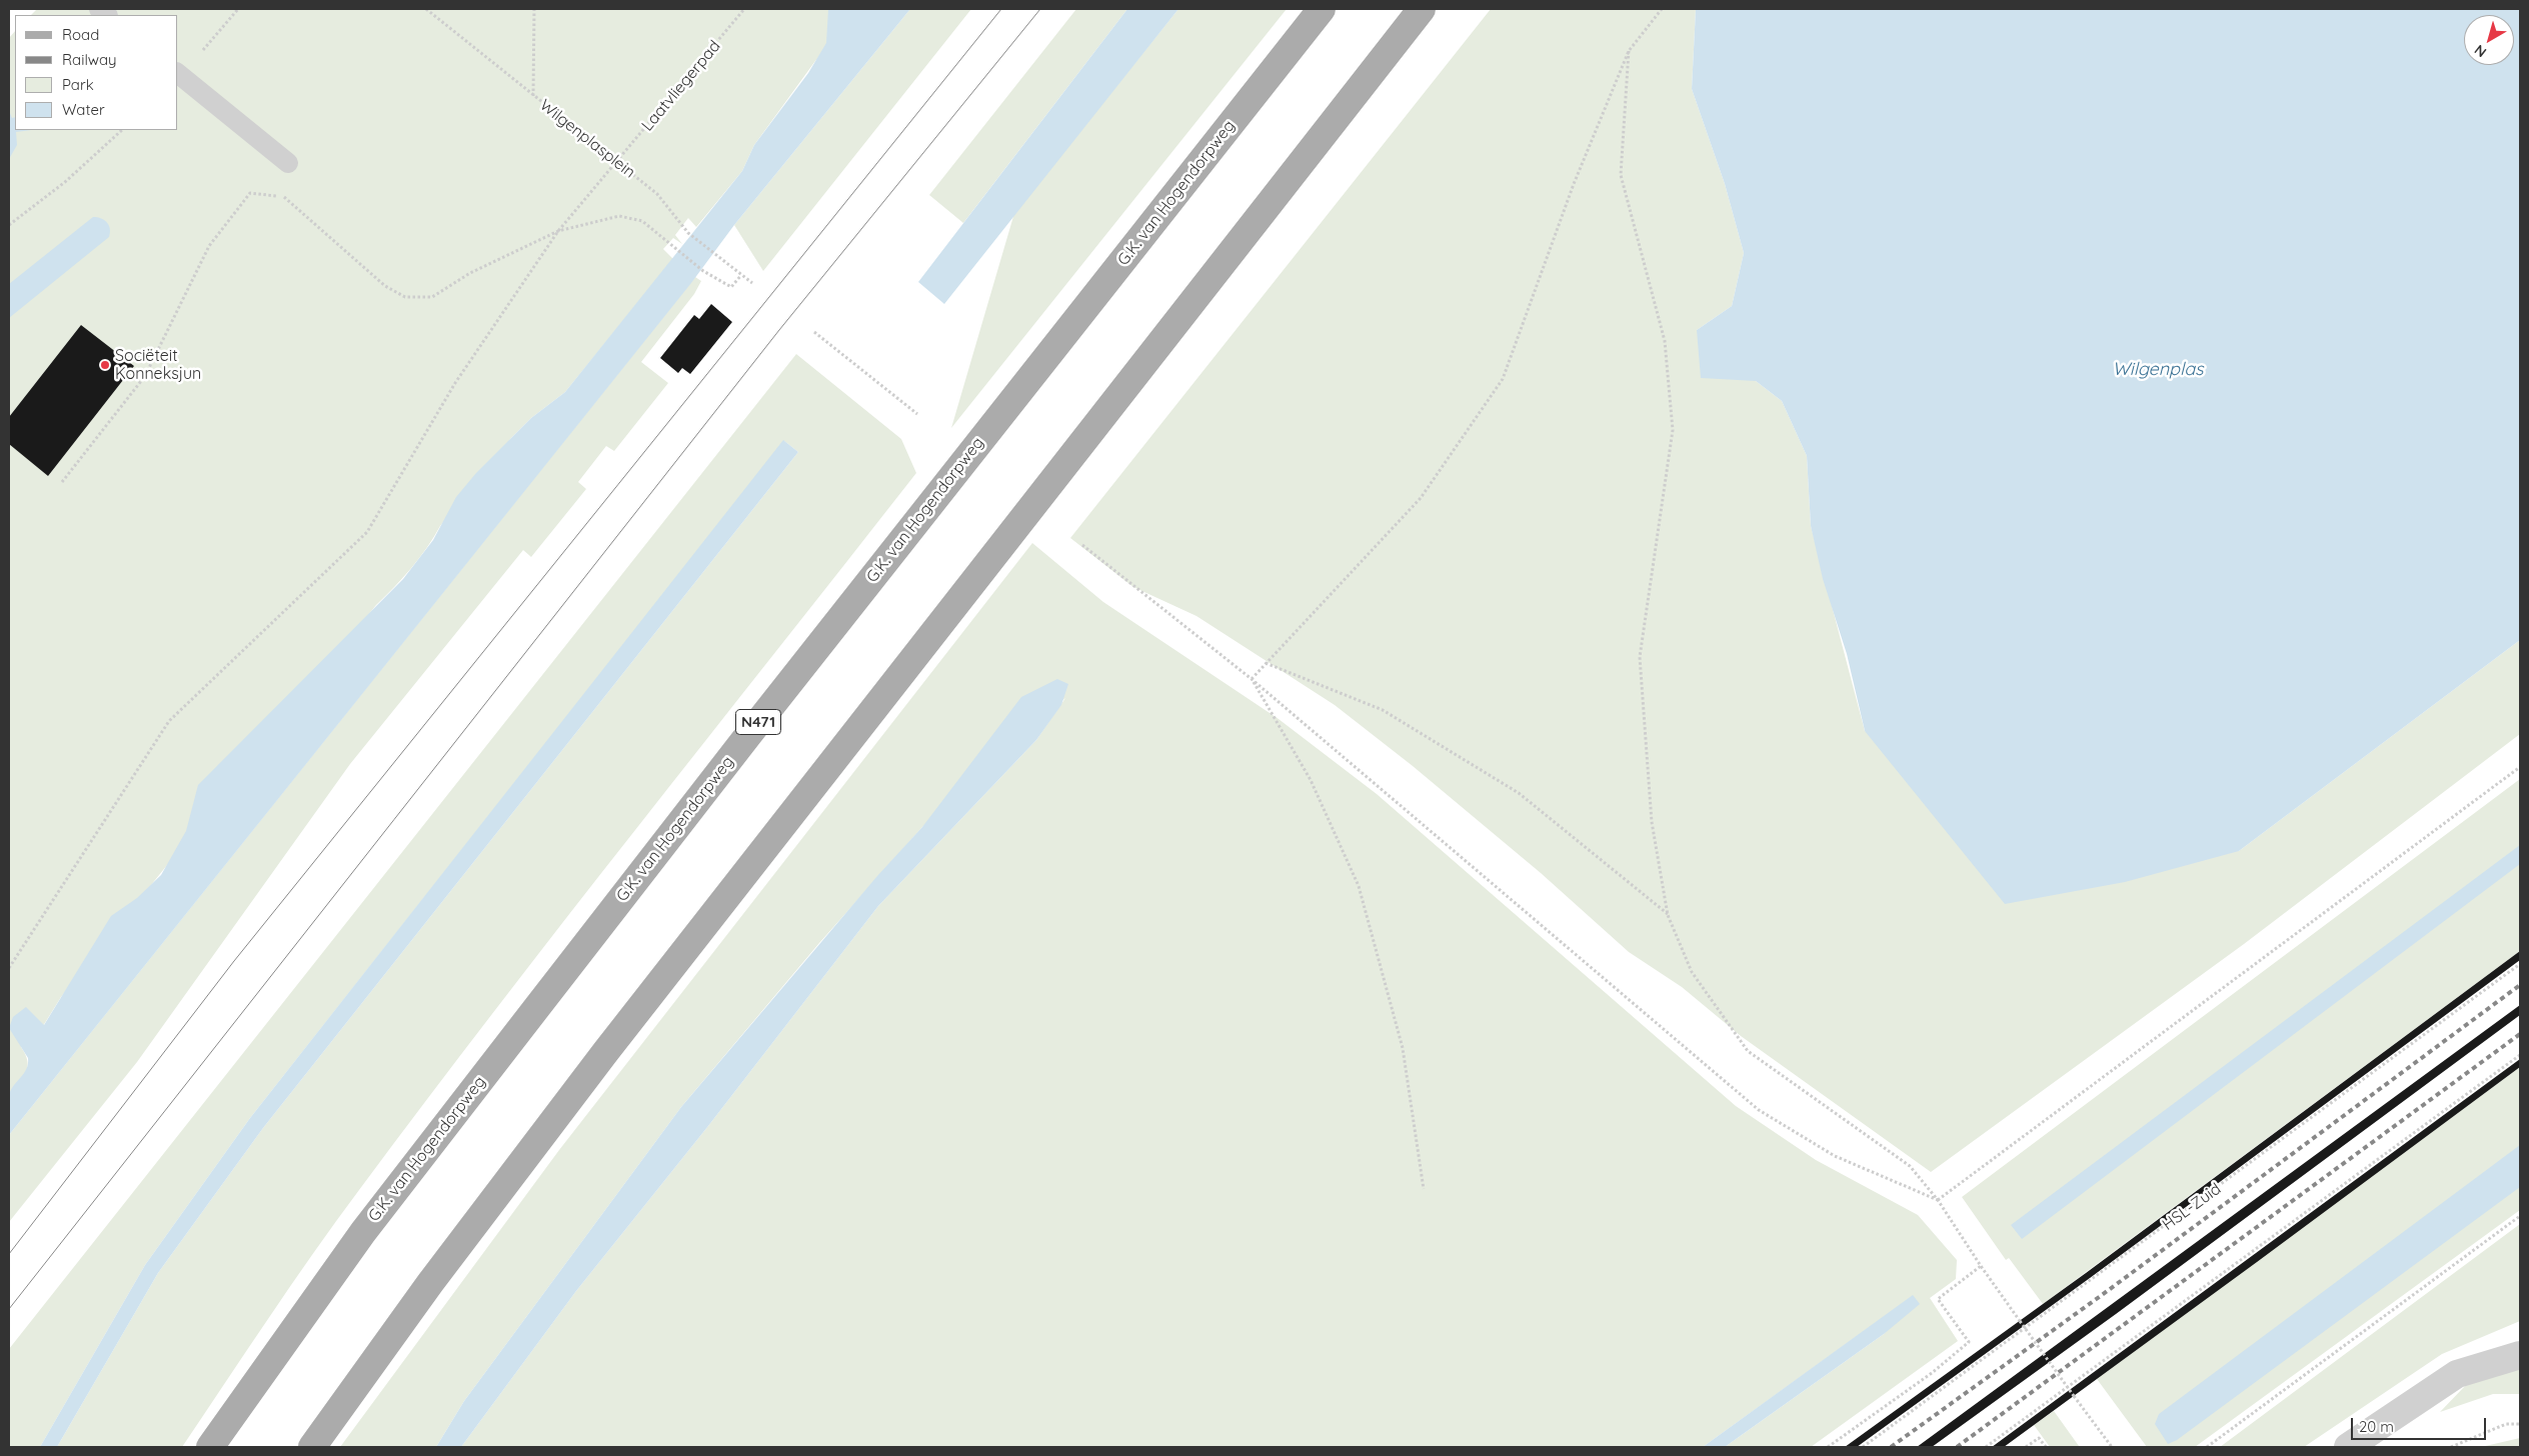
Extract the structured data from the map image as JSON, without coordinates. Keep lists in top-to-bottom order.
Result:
{
  "streets": {
    "main road": ["G.K. van Hogendorpweg", "N471"],
    "path": ["Laatvliegerpad", "Wilgenplasplein", "HSL-Zuid"]
  },
  "crossings": [
    ["Laatvliegerpad", "Wilgenplasplein"]
  ],
  "water": ["Wilgenplas"],
  "places": ["Sociëteit Konneksjun"],
  "legend": [
    "Road",
    "Railway",
    "Park",
    "Water"
  ],
  "scale_bar": "20 m",
  "north": "bottom left"
}
